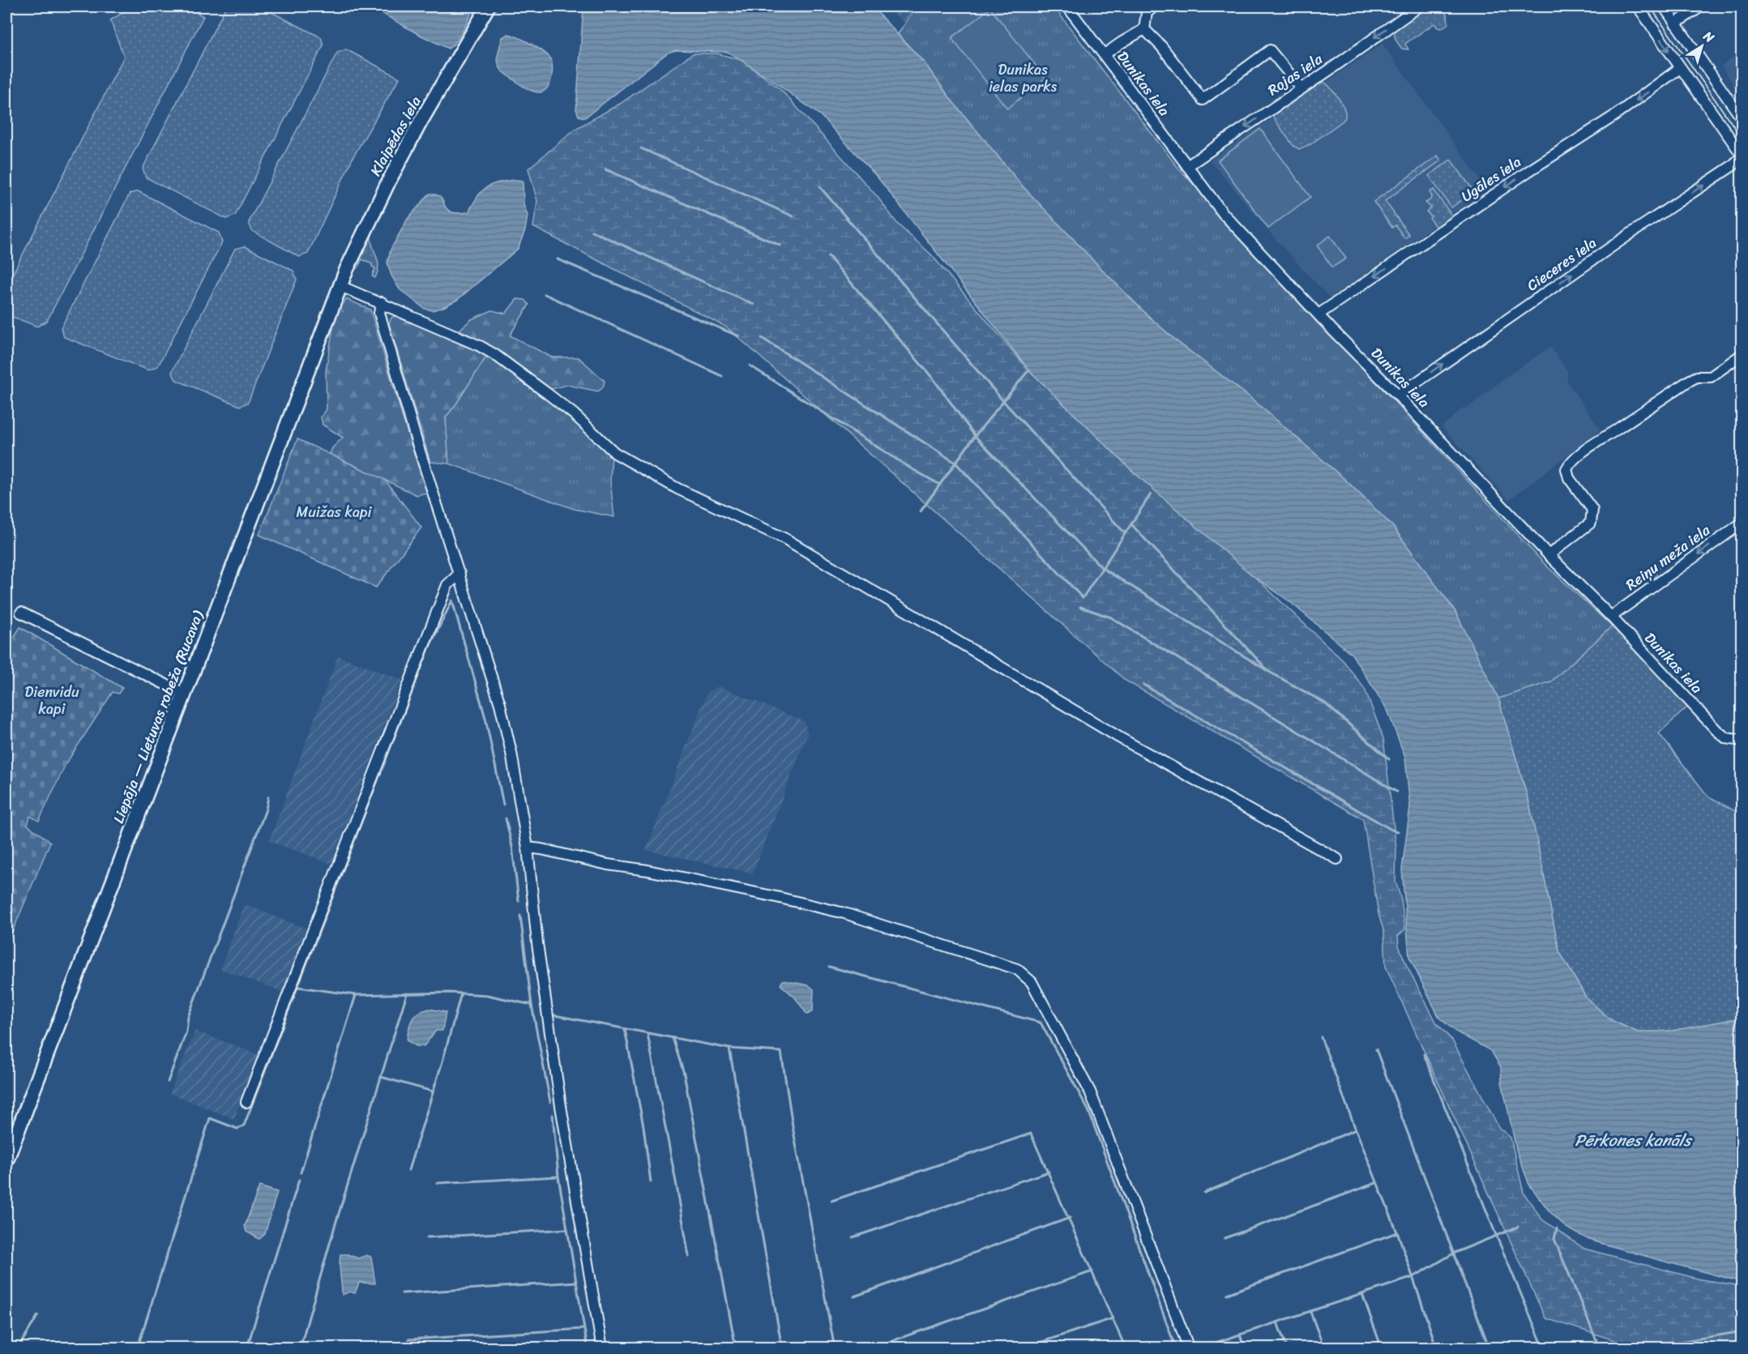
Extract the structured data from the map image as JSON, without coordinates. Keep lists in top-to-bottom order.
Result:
{
  "streets": {
    "highway": ["Klaipēdas iela", "Liepāja — Lietuvas robeža (Rucava)"],
    "street": [
      "Rojas iela",
      "Dunikas iela",
      "Ugāles iela",
      "Cieceres iela",
      "Reiņu meža iela"
    ]
  },
  "crossings": [
    ["Rojas iela", "Dunikas iela"],
    ["Dunikas iela", "Ugāles iela"],
    ["Dunikas iela", "Cieceres iela"],
    ["Dunikas iela", "Reiņu meža iela"],
    ["Klaipēdas iela", "Liepāja — Lietuvas robeža (Rucava)"]
  ],
  "one_way": [
    "Rojas iela",
    "Ugāles iela",
    "Cieceres iela",
    "Reiņu meža iela"
  ],
  "water": ["Pērkones kanāls"],
  "parks": ["Dunikas ielas parks", "Muižas kapi", "Dienvidu kapi"],
  "north": "top right"
}
